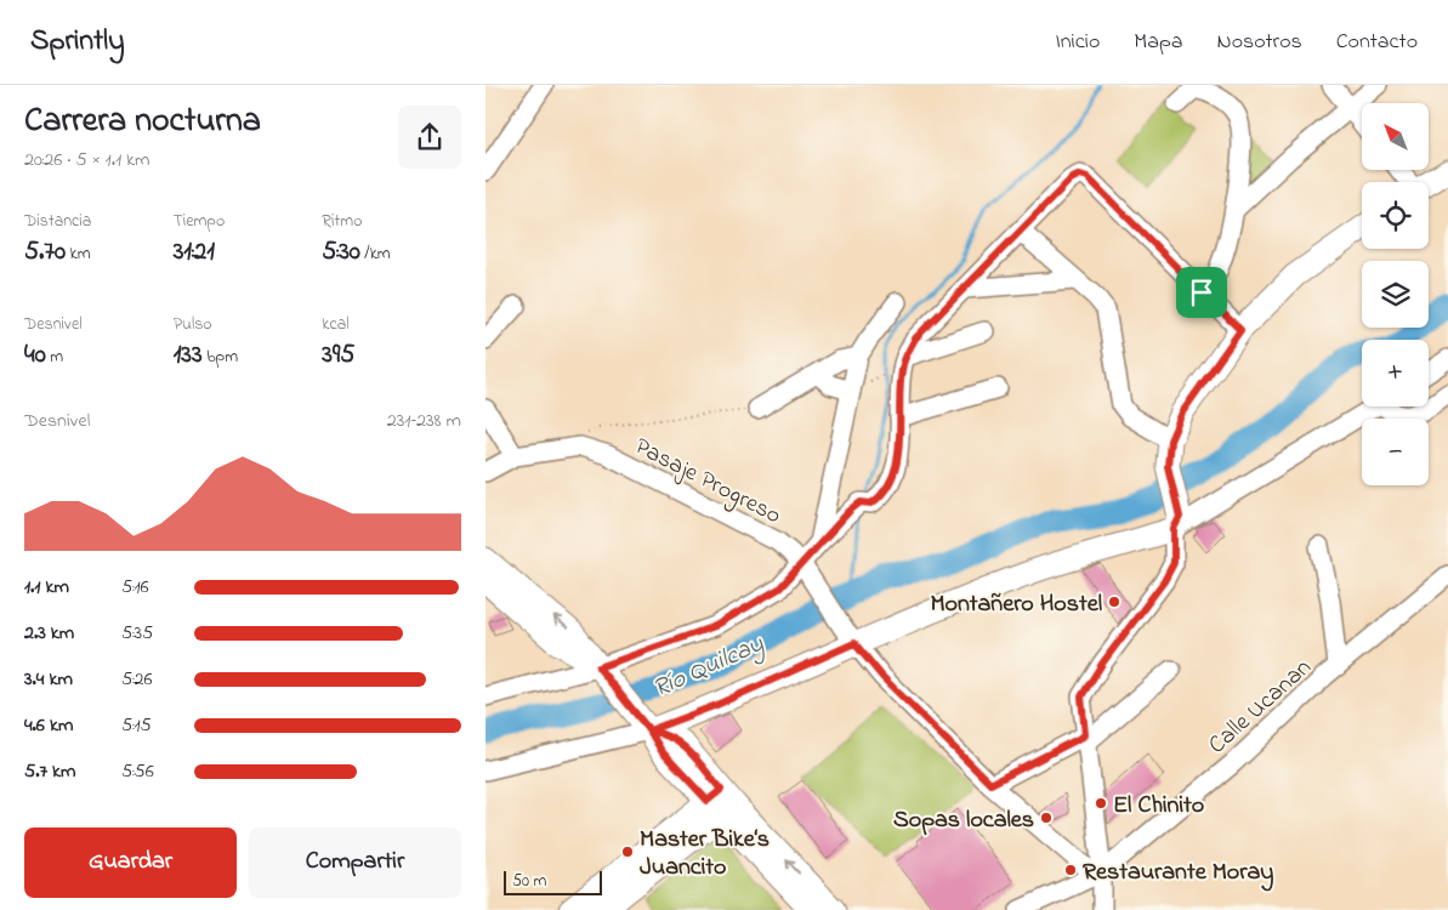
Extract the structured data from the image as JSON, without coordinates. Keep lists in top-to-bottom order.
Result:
{
  "streets": {
    "street": ["Pasaje Progreso", "Calle Ucanan"]
  },
  "crossings": [
    ["Pasaje Progreso", "Calle Ucanan"]
  ],
  "water": ["Río Quilcay"],
  "places": [
    "Montañero Hostel",
    "El Chinito",
    "Sopas locales",
    "Master Bike‘s Juancito",
    "Restaurante Moray"
  ],
  "scale_bar": "50 m",
  "north": "top left",
  "page": {
    "header": "Sprintly",
    "nav": [
      "Inicio",
      "Mapa",
      "Nosotros",
      "Contacto"
    ],
    "heading": ["Carrera nocturna", "20:26 · 5 × 1.1 km"],
    "map_buttons": ["+", "−"],
    "stats": [
      ["Distancia", "5.70 km"],
      ["Tiempo", "31:21"],
      ["Ritmo", "5:30 /km"],
      ["Desnivel", "40 m"],
      ["Pulso", "133 bpm"],
      ["kcal", "395"]
    ],
    "chart": ["Desnivel", "231–238 m"],
    "list": [
      {
        "name": "1.1 km",
        "note": "5:16"
      },
      {
        "name": "2.3 km",
        "note": "5:35"
      },
      {
        "name": "3.4 km",
        "note": "5:26"
      },
      {
        "name": "4.6 km",
        "note": "5:15"
      },
      {
        "name": "5.7 km",
        "note": "5:56"
      }
    ],
    "buttons": ["Guardar", "Compartir"],
    "scale": "50 m"
  }
}
